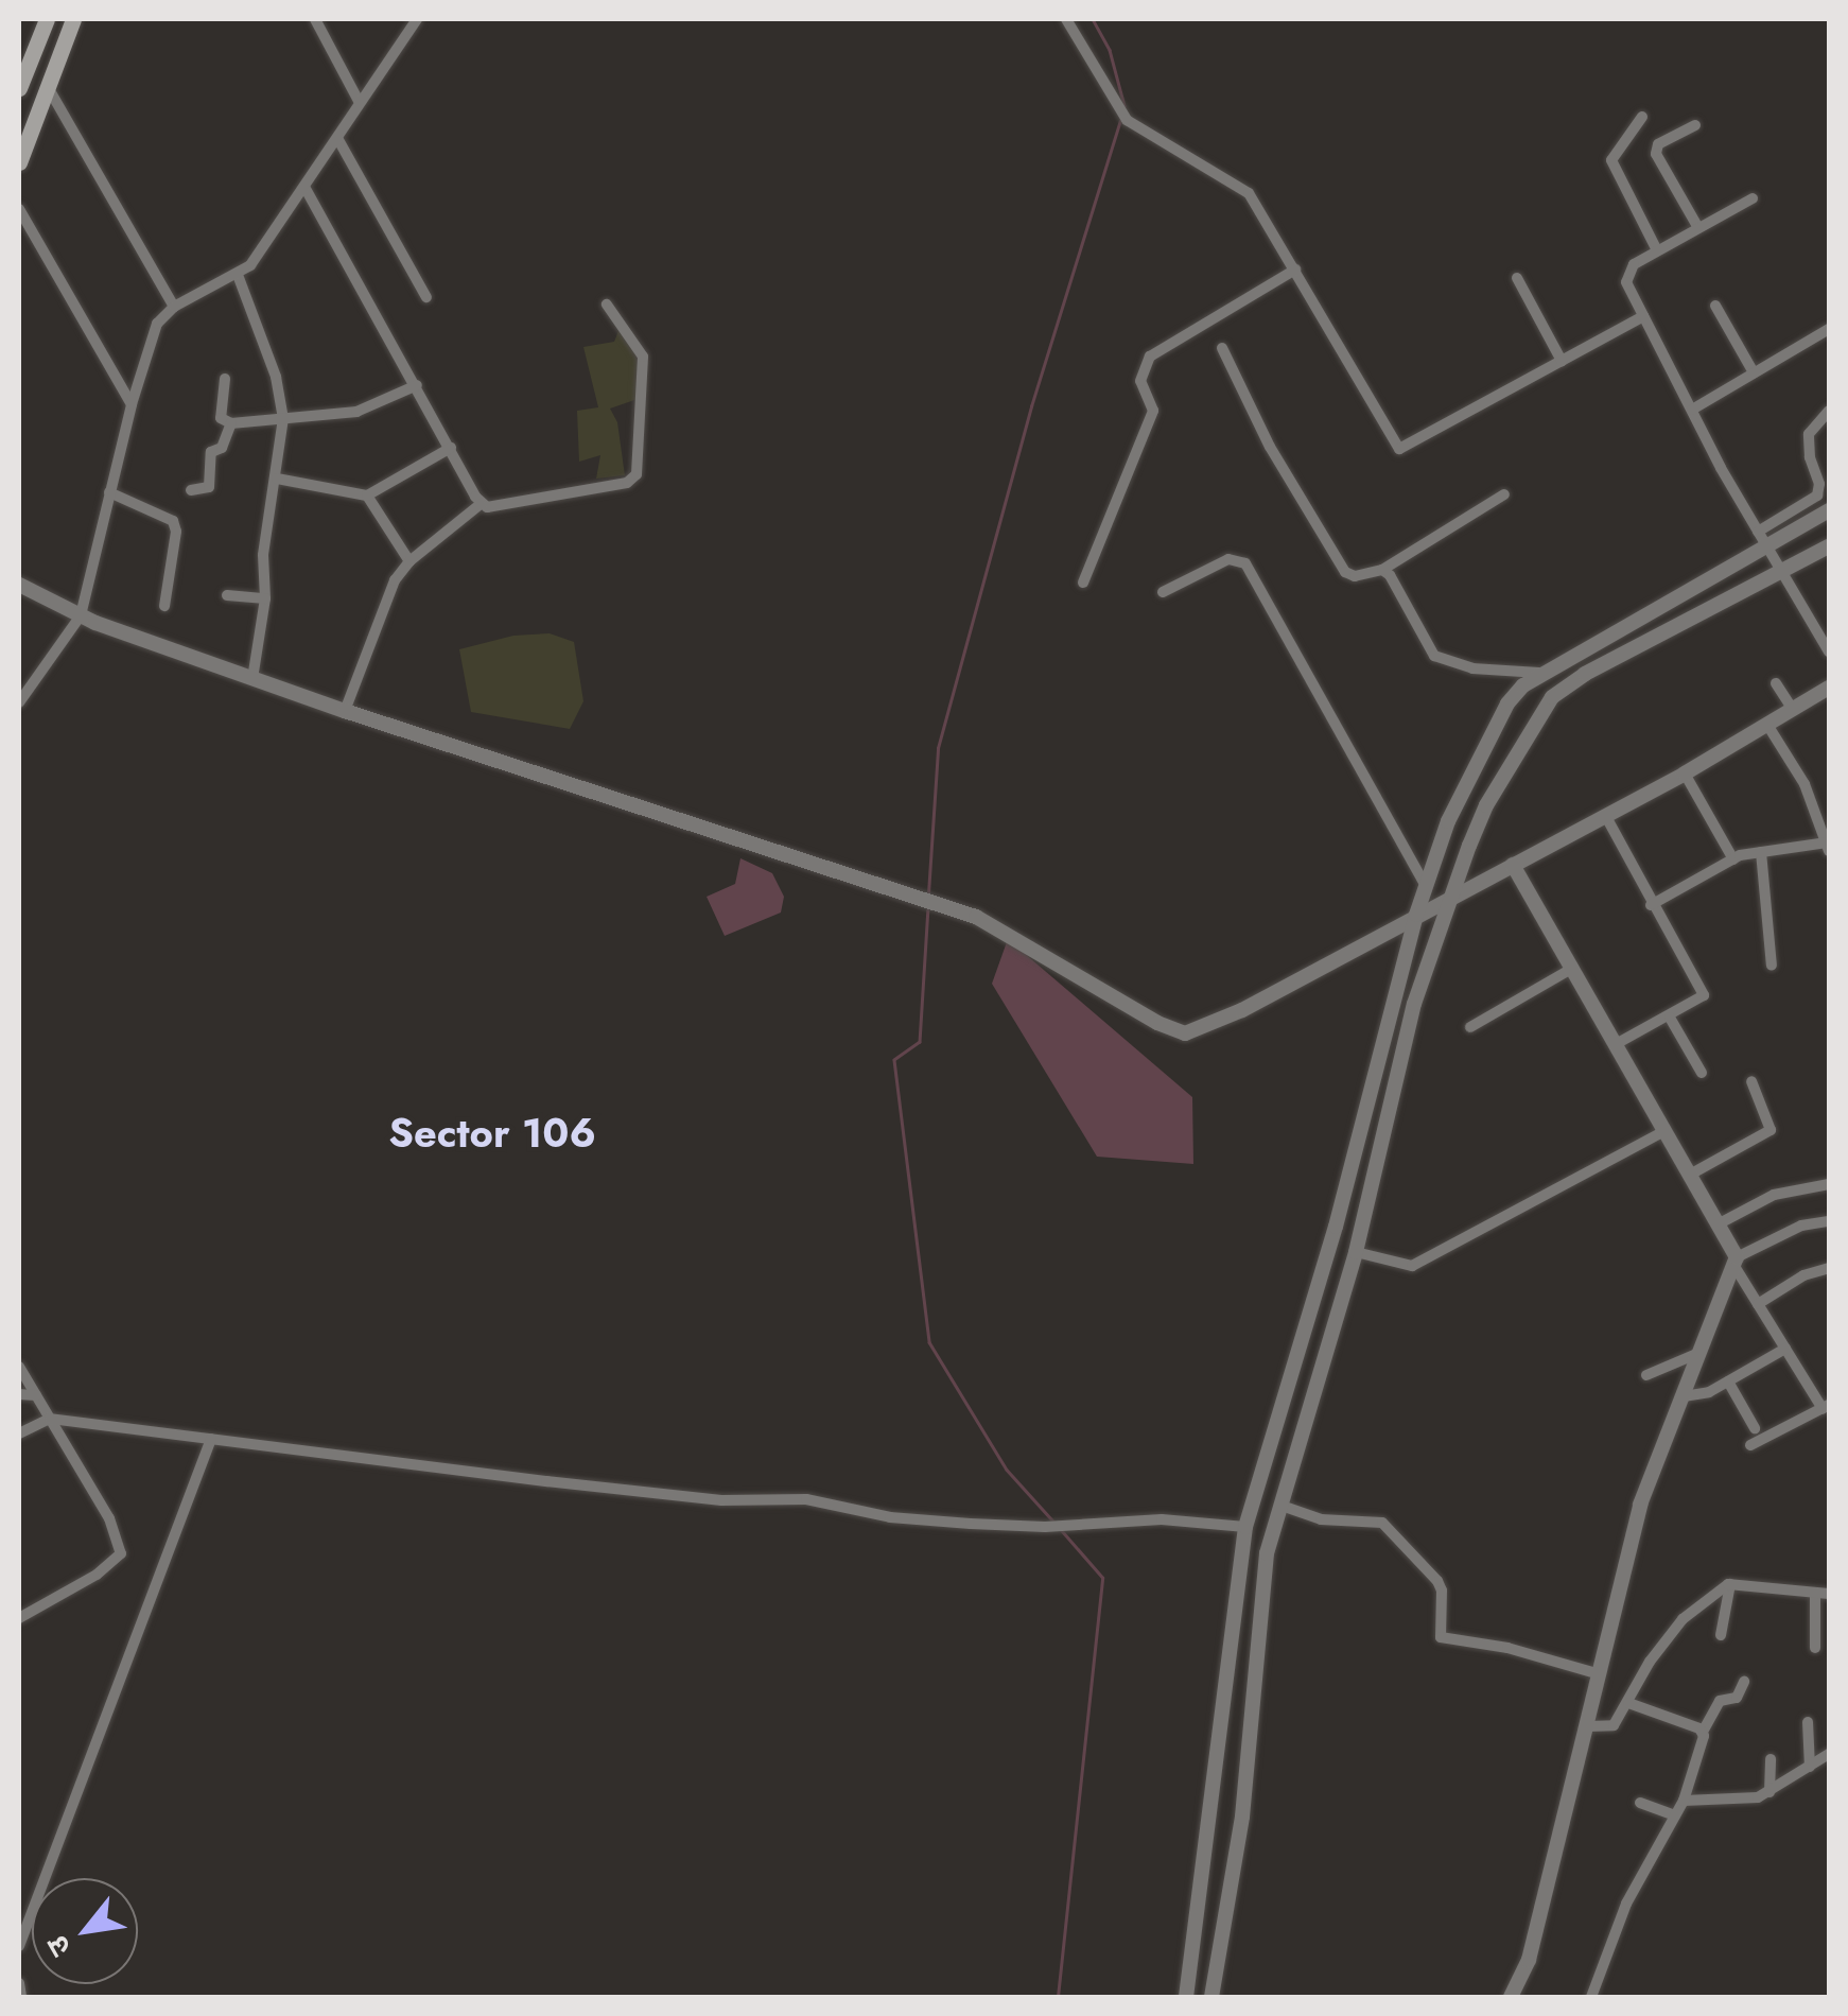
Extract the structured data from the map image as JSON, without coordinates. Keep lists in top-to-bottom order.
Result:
{
  "districts": ["Sector 106"],
  "north": "bottom left"
}
